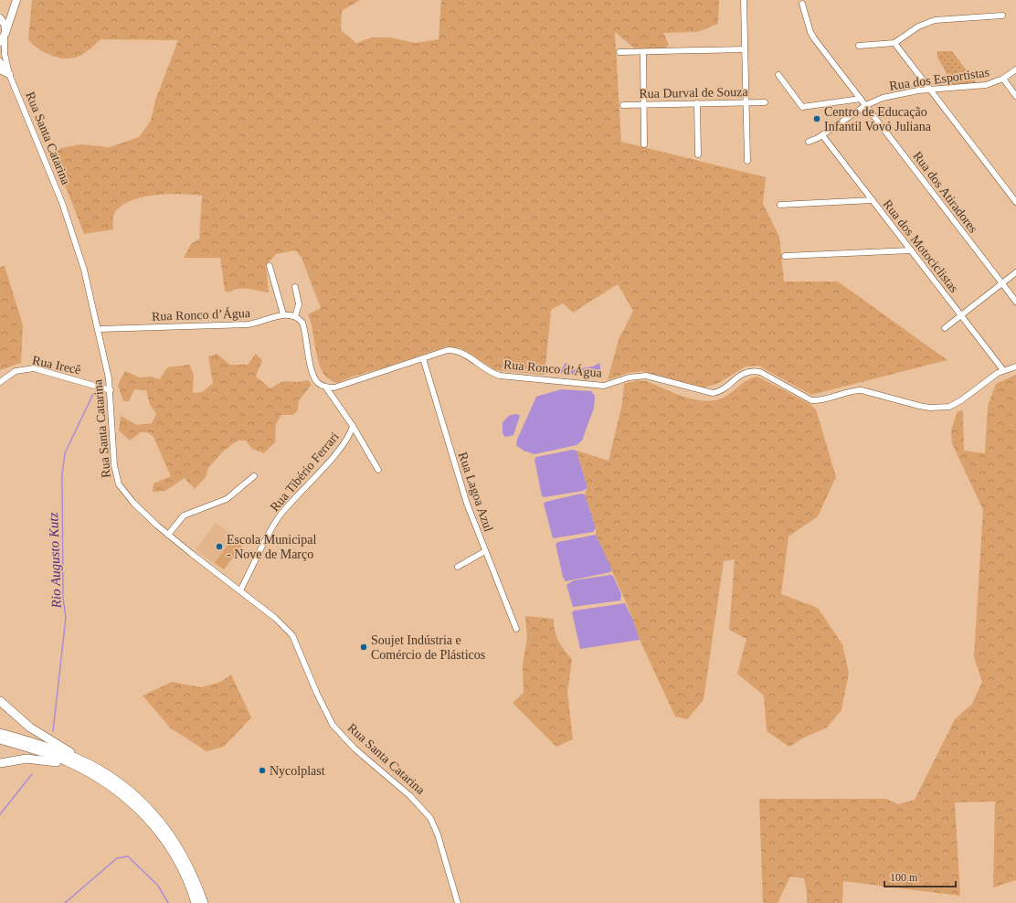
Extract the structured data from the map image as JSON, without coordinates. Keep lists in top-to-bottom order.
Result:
{
  "streets": {
    "street": [
      "Rua dos Esportistas",
      "Rua Durval de Souza",
      "Rua Santa Catarina",
      "Rua dos Atiradores",
      "Rua dos Motociclistas",
      "Rua Ronco d’Água",
      "Rua Irecê",
      "Rua Tibério Ferrari",
      "Rua Lagoa Azul"
    ]
  },
  "crossings": [
    ["Rua dos Esportistas", "Rua dos Atiradores"],
    ["Rua dos Esportistas", "Rua dos Motociclistas"],
    ["Rua Santa Catarina", "Rua Ronco d’Água"],
    ["Rua Santa Catarina", "Rua Irecê"],
    ["Rua Santa Catarina", "Rua Tibério Ferrari"],
    ["Rua dos Motociclistas", "Rua Ronco d’Água"],
    ["Rua Ronco d’Água", "Rua Tibério Ferrari"],
    ["Rua Ronco d’Água", "Rua Lagoa Azul"]
  ],
  "water": ["Rio Augusto Kutz"],
  "places": [
    "Centro de Educação Infantil Vovó Juliana",
    "Escola Municipal - Nove de Março",
    "Soujet Indústria e Comércio de Plásticos",
    "Nycolplast"
  ],
  "scale_bar": "100 m"
}
